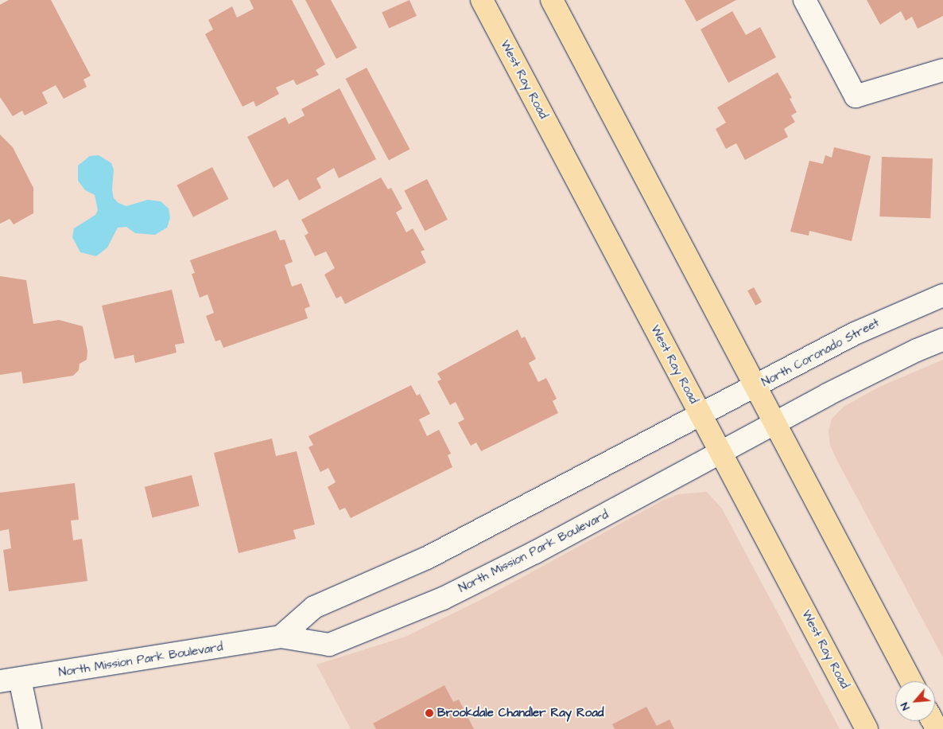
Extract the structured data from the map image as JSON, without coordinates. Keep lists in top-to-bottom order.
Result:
{
  "streets": {
    "main road": ["West Ray Road"],
    "street": ["North Coronado Street", "North Mission Park Boulevard"]
  },
  "crossings": [
    ["West Ray Road", "North Coronado Street"],
    ["West Ray Road", "North Mission Park Boulevard"]
  ],
  "places": ["Brookdale Chandler Ray Road"],
  "north": "bottom left"
}
